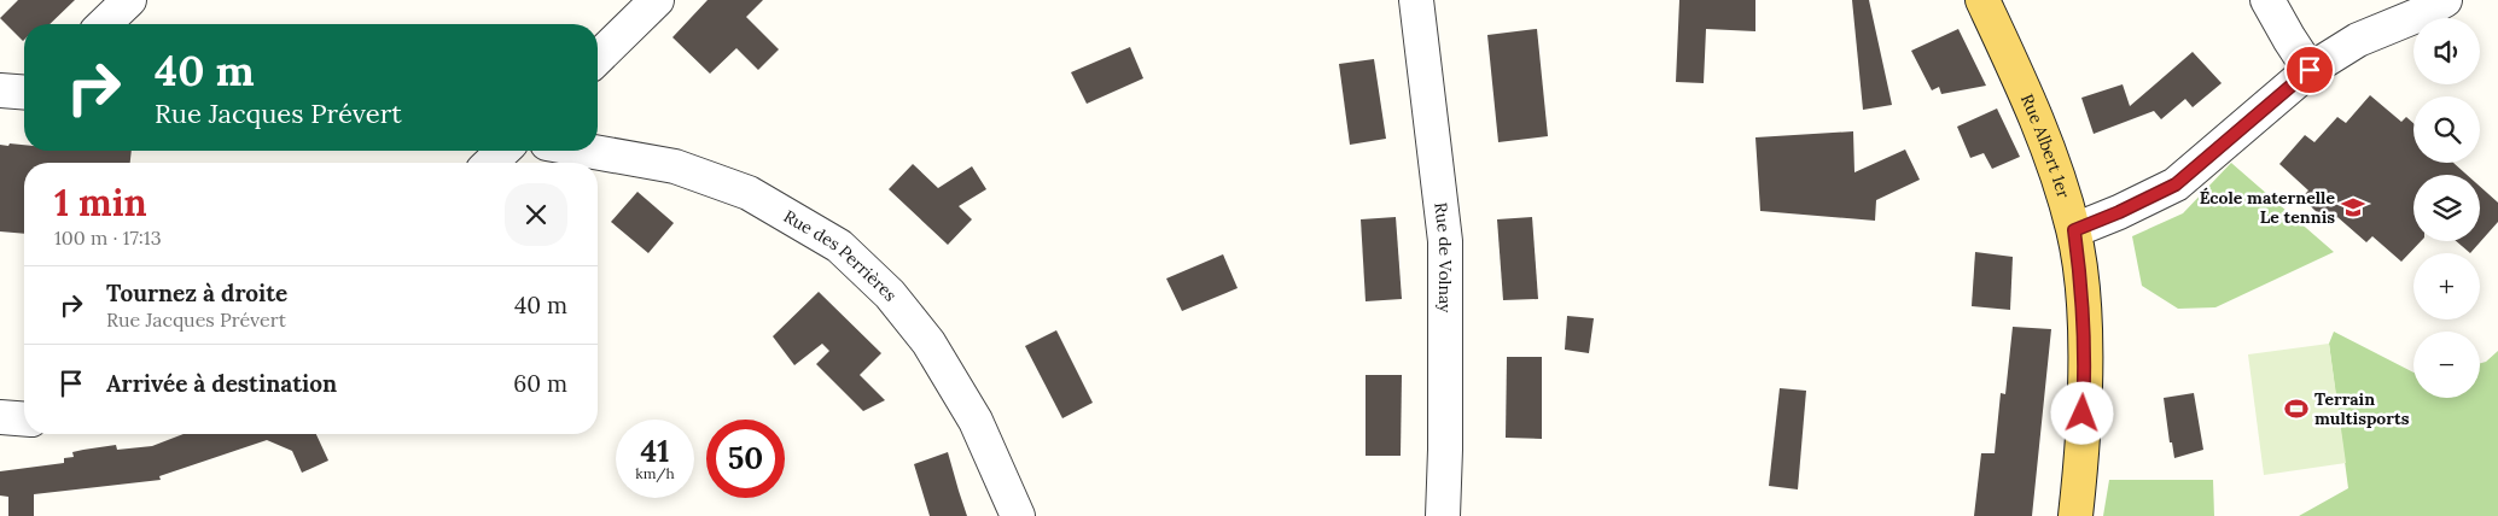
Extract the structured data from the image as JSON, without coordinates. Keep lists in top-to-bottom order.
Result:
{
  "streets": {
    "main road": ["Rue Albert 1er"],
    "street": ["Rue de Volnay", "Rue des Perrières"]
  },
  "places": {
    "school or university": ["École maternelle Le tennis"],
    "sports": ["Terrain multisports"]
  },
  "page": {
    "map_buttons": ["+", "−"],
    "turn": ["40 m", "Rue Jacques Prévert"],
    "heading": ["1 min", "100 m · 17:13"],
    "list": [
      {
        "name": "Tournez à droite",
        "note": "Rue Jacques Prévert",
        "value": "40 m"
      },
      {
        "name": "Arrivée à destination",
        "value": "60 m"
      }
    ],
    "speed": "41 km/h",
    "limit": "50"
  }
}
